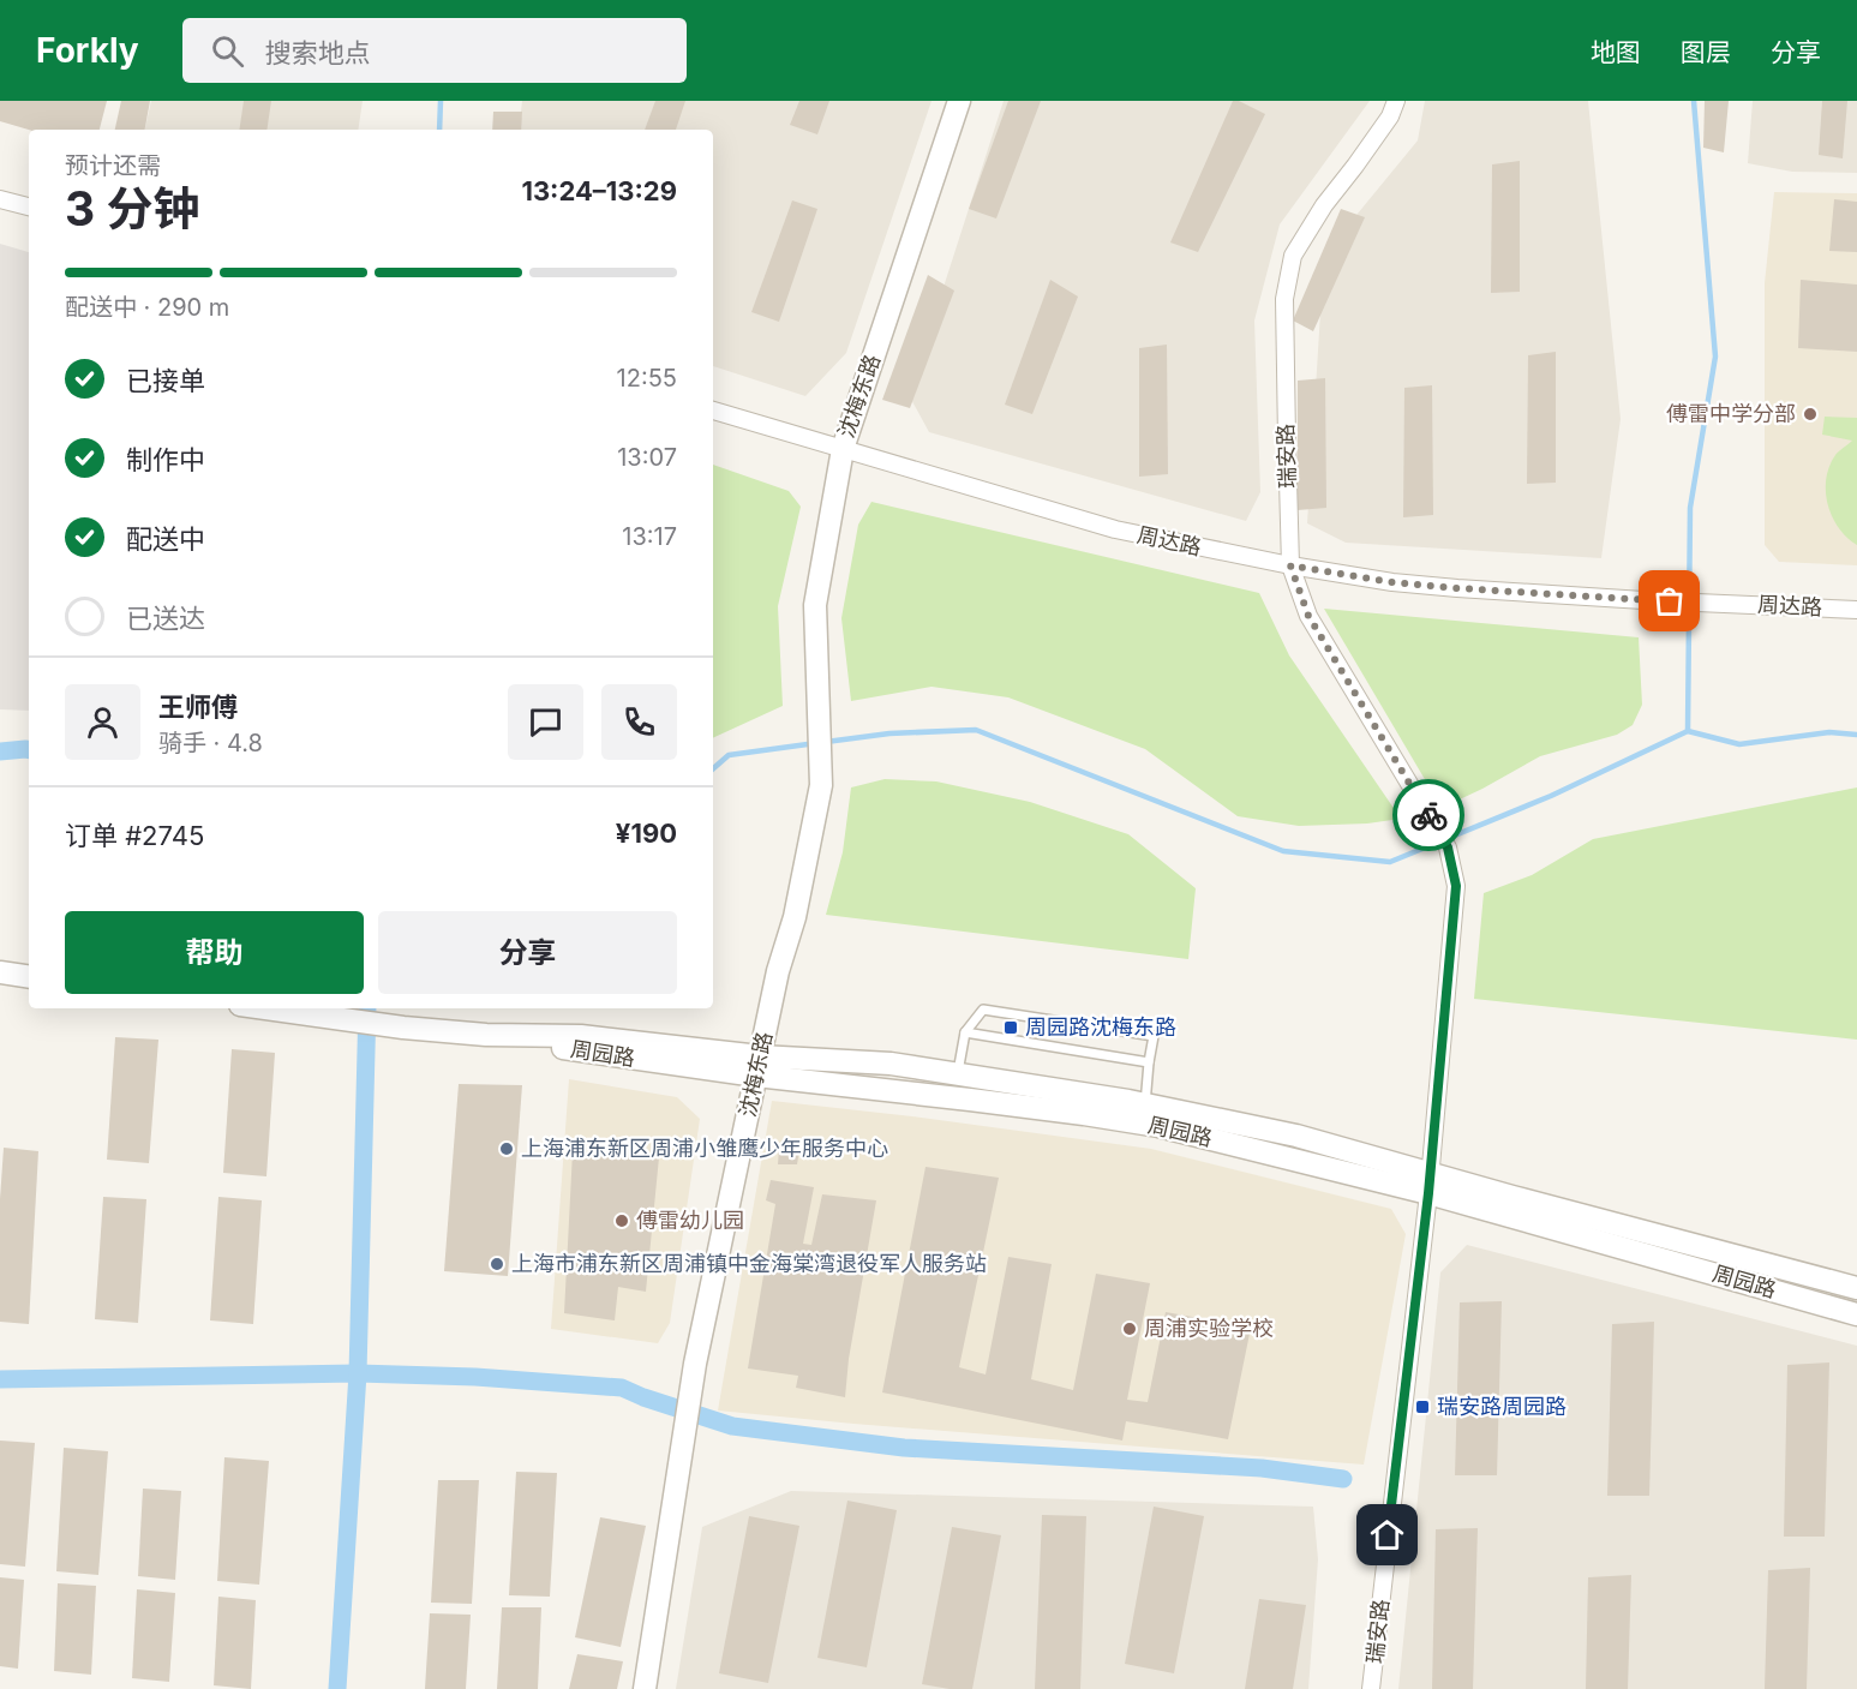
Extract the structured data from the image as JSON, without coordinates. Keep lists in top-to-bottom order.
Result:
{
  "streets": {
    "street": [
      "沈梅东路",
      "瑞安路",
      "周达路",
      "周园路"
    ]
  },
  "crossings": [
    ["沈梅东路", "周达路"],
    ["沈梅东路", "周园路"],
    ["瑞安路", "周达路"],
    ["瑞安路", "周园路"]
  ],
  "places": {
    "other": [
      "傅雷中学分部",
      "上海浦东新区周浦小雏鹰少年服务中心",
      "傅雷幼儿园",
      "上海市浦东新区周浦镇中金海棠湾退役军人服务站",
      "周浦实验学校"
    ],
    "transit": ["周园路沈梅东路", "瑞安路周园路"]
  },
  "page": {
    "header": "Forkly",
    "search": "搜索地点",
    "nav": ["地图", "图层", "分享"],
    "heading": ["3 分钟", "预计还需", "13:24–13:29"],
    "panel": [
      "王师傅",
      "骑手 · 4.8",
      "订单 #2745",
      "¥190"
    ],
    "bar": "配送中 · 290 m",
    "list": [
      ["已接单", "12:55"],
      ["制作中", "13:07"],
      ["配送中", "13:17"],
      "已送达"
    ],
    "buttons": ["帮助", "分享"]
  }
}
